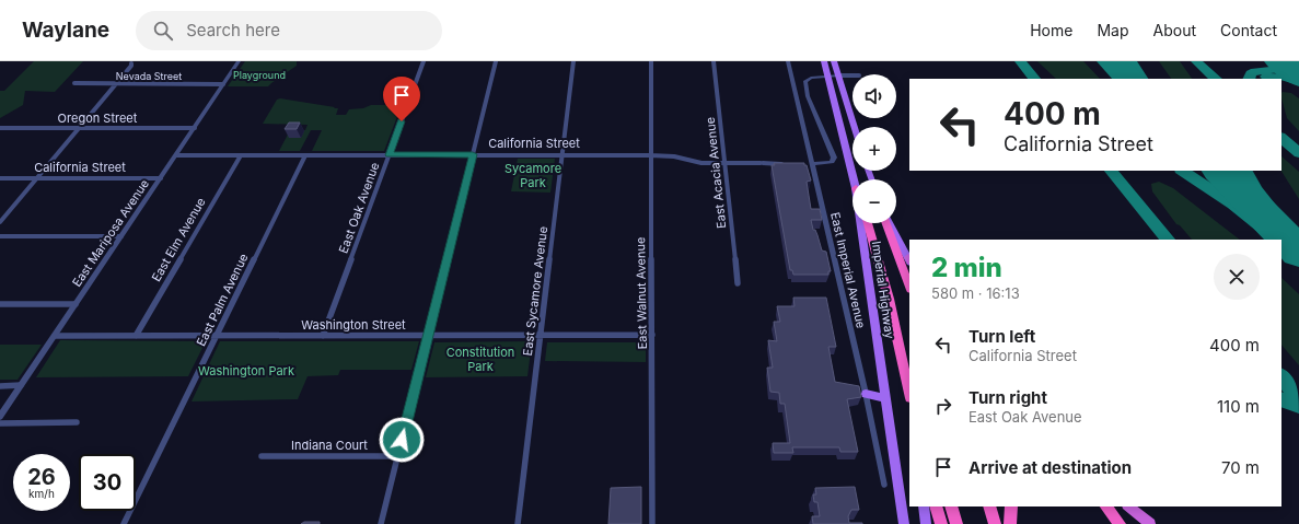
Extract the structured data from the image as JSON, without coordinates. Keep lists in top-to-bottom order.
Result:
{
  "streets": {
    "main road": ["Imperial Highway"],
    "street": [
      "Nevada Street",
      "Oregon Street",
      "California Street",
      "East Acacia Avenue",
      "East Oak Avenue",
      "East Mariposa Avenue",
      "East Elm Avenue",
      "East Imperial Avenue",
      "East Sycamore Avenue",
      "East Walnut Avenue",
      "East Palm Avenue",
      "Washington Street",
      "Indiana Court"
    ]
  },
  "crossings": [
    ["Nevada Street", "East Mariposa Avenue"],
    ["Oregon Street", "East Mariposa Avenue"],
    ["California Street", "East Acacia Avenue"],
    ["California Street", "East Oak Avenue"],
    ["California Street", "East Mariposa Avenue"],
    ["California Street", "East Elm Avenue"],
    ["California Street", "East Sycamore Avenue"],
    ["California Street", "East Walnut Avenue"],
    ["California Street", "East Palm Avenue"],
    ["East Oak Avenue", "Washington Street"],
    ["East Mariposa Avenue", "Washington Street"],
    ["East Elm Avenue", "Washington Street"],
    ["East Sycamore Avenue", "Washington Street"],
    ["East Walnut Avenue", "Washington Street"],
    ["East Palm Avenue", "Washington Street"]
  ],
  "parks": [
    "Playground",
    "Sycamore Park",
    "Constitution Park",
    "Washington Park"
  ],
  "page": {
    "header": "Waylane",
    "search": "Search here",
    "nav": [
      "Home",
      "Map",
      "About",
      "Contact"
    ],
    "map_buttons": ["+", "−"],
    "turn": ["400 m", "California Street"],
    "heading": ["2 min", "580 m · 16:13"],
    "list": [
      {
        "name": "Turn left",
        "note": "California Street",
        "value": "400 m"
      },
      {
        "name": "Turn right",
        "note": "East Oak Avenue",
        "value": "110 m"
      },
      {
        "name": "Arrive at destination",
        "value": "70 m"
      }
    ],
    "speed": "26 km/h",
    "limit": "30"
  }
}
